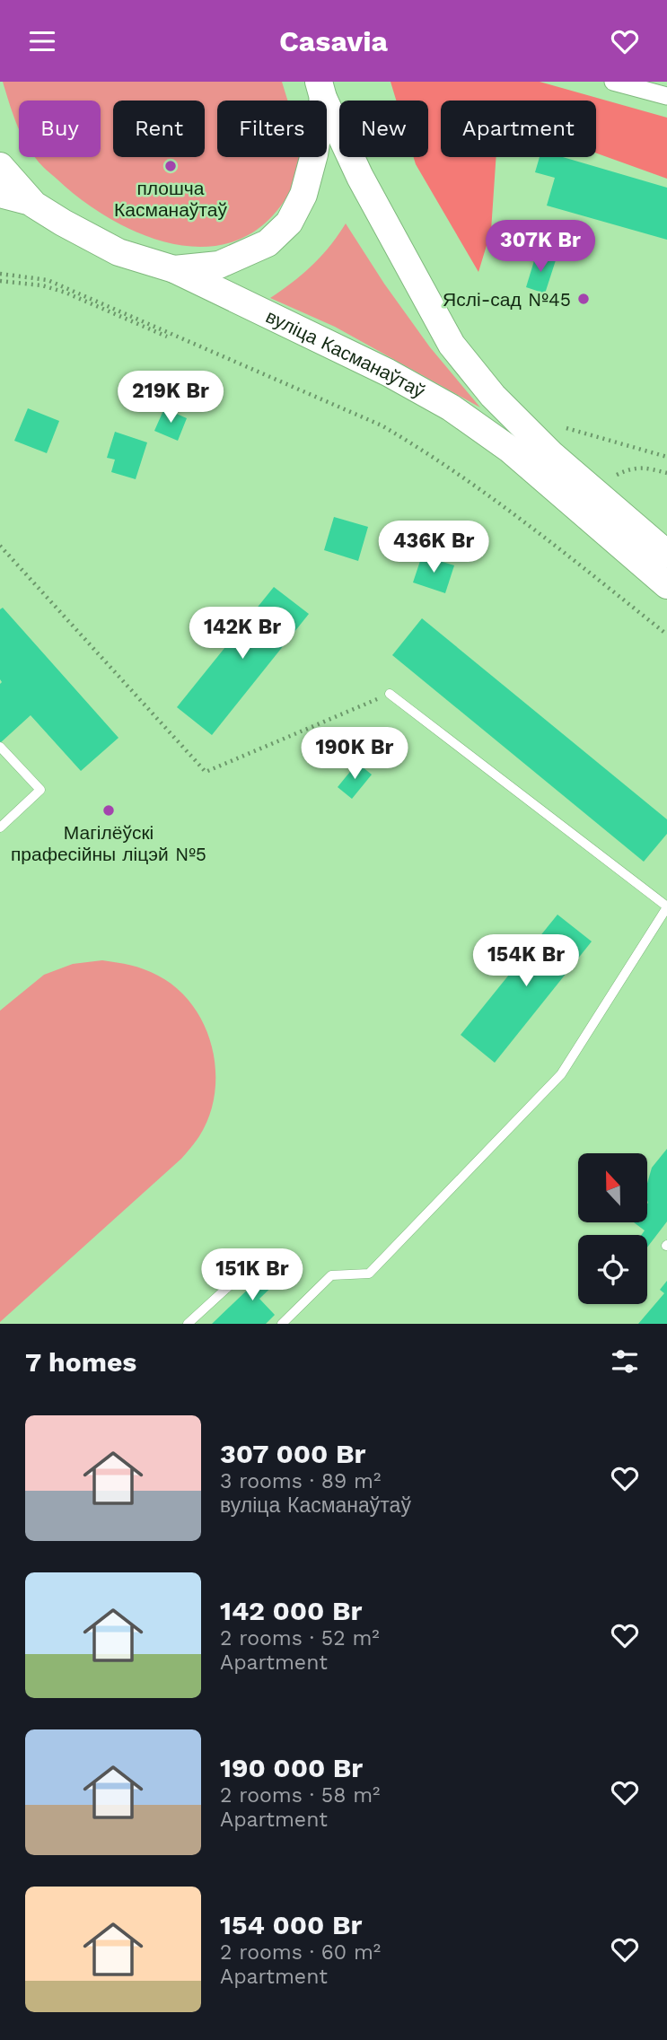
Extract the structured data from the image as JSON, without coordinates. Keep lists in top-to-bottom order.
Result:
{
  "streets": {
    "main road": ["вуліца Касманаўтаў"]
  },
  "places": ["плошча Касманаўтаў", "Яслі-сад №45", "Магілёўскі прафесійны ліцэй №5"],
  "north": "top",
  "page": {
    "header": "Casavia",
    "chip": [
      "Buy",
      "Rent",
      "Filters",
      "New",
      "Apartment"
    ],
    "price": [
      "307K Br",
      "219K Br",
      "436K Br",
      "142K Br",
      "190K Br",
      "154K Br",
      "151K Br"
    ],
    "heading": "7 homes",
    "list": [
      {
        "name": "307 000 Br",
        "note": "3 rooms · 89 m² · вуліца Касманаўтаў"
      },
      {
        "name": "142 000 Br",
        "note": "2 rooms · 52 m² · Apartment"
      },
      {
        "name": "190 000 Br",
        "note": "2 rooms · 58 m² · Apartment"
      },
      {
        "name": "154 000 Br",
        "note": "2 rooms · 60 m² · Apartment"
      }
    ]
  }
}
